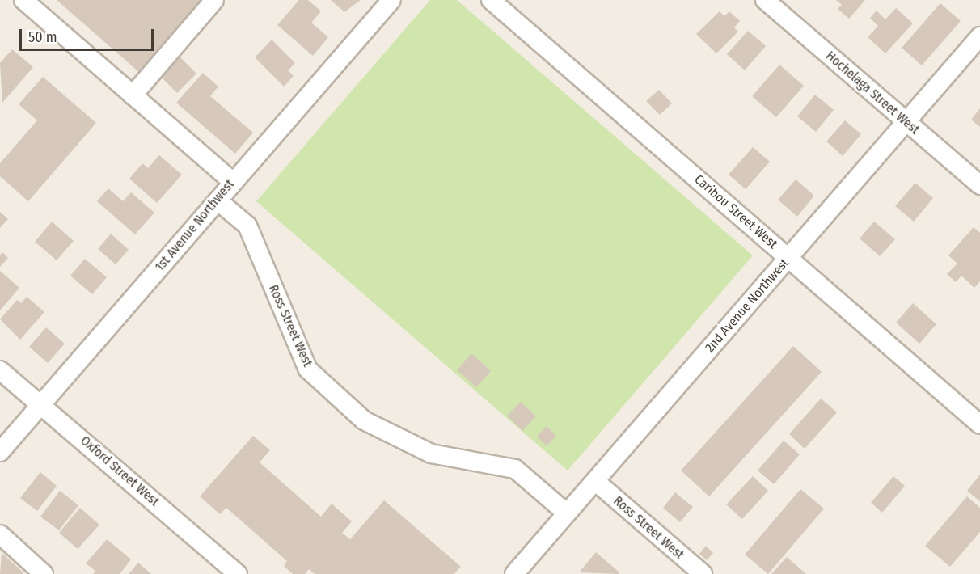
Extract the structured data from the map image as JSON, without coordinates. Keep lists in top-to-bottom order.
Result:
{
  "streets": {
    "street": [
      "Hochelaga Street West",
      "Caribou Street West",
      "1st Avenue Northwest",
      "2nd Avenue Northwest",
      "Ross Street West",
      "Oxford Street West"
    ]
  },
  "crossings": [
    ["Hochelaga Street West", "2nd Avenue Northwest"],
    ["Caribou Street West", "2nd Avenue Northwest"],
    ["1st Avenue Northwest", "Ross Street West"],
    ["1st Avenue Northwest", "Oxford Street West"],
    ["2nd Avenue Northwest", "Ross Street West"]
  ],
  "scale_bar": "50 m"
}
